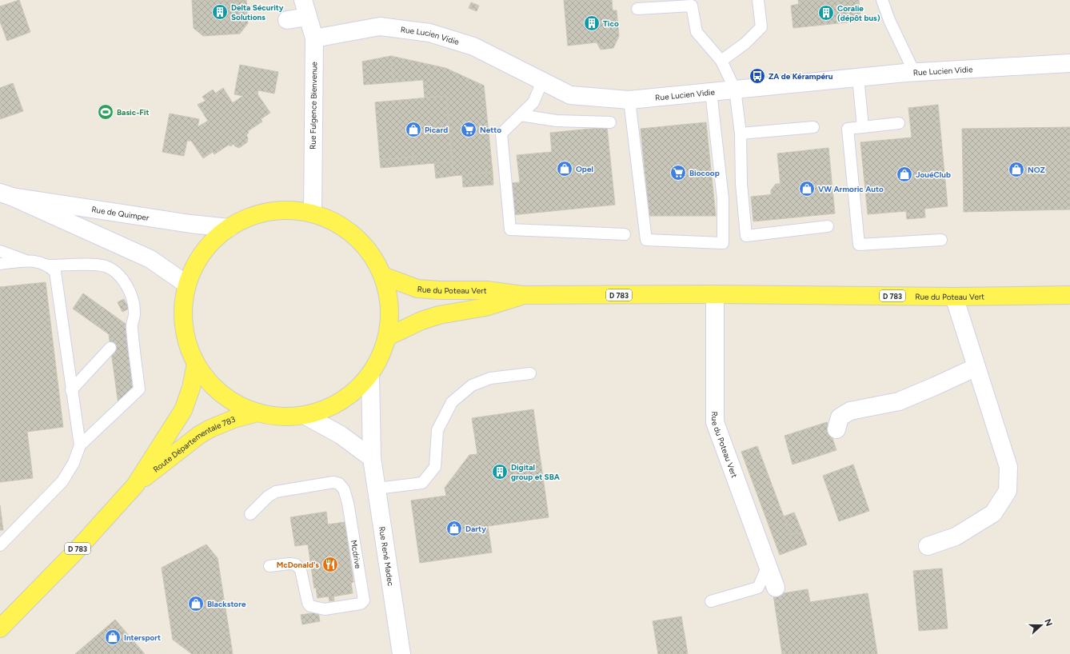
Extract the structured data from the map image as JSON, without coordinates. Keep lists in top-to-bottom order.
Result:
{
  "streets": {
    "main road": ["Rue du Poteau Vert", "D 783", "Route Départementale 783"],
    "street": [
      "Rue Lucien Vidie",
      "Rue Fulgence Bienvenue",
      "Rue de Quimper",
      "Rue René Madec"
    ],
    "lane": ["Mcdrive"]
  },
  "crossings": [
    ["Rue Lucien Vidie", "Rue Fulgence Bienvenue"]
  ],
  "places": {
    "building": [
      "Delta Sécurity Solutions",
      "Coralie (dépôt bus)",
      "Tico",
      "Digital group et SBA"
    ],
    "bus stop": ["ZA de Kérampéru"],
    "sports": ["Basic-Fit"],
    "shop": [
      "Picard",
      "Opel",
      "NOZ",
      "JouéClub",
      "VW Armoric Auto",
      "Darty",
      "Blackstore",
      "Intersport"
    ],
    "supermarket": ["Netto", "Biocoop"],
    "restaurant": ["McDonald's"]
  },
  "north": "right"
}
